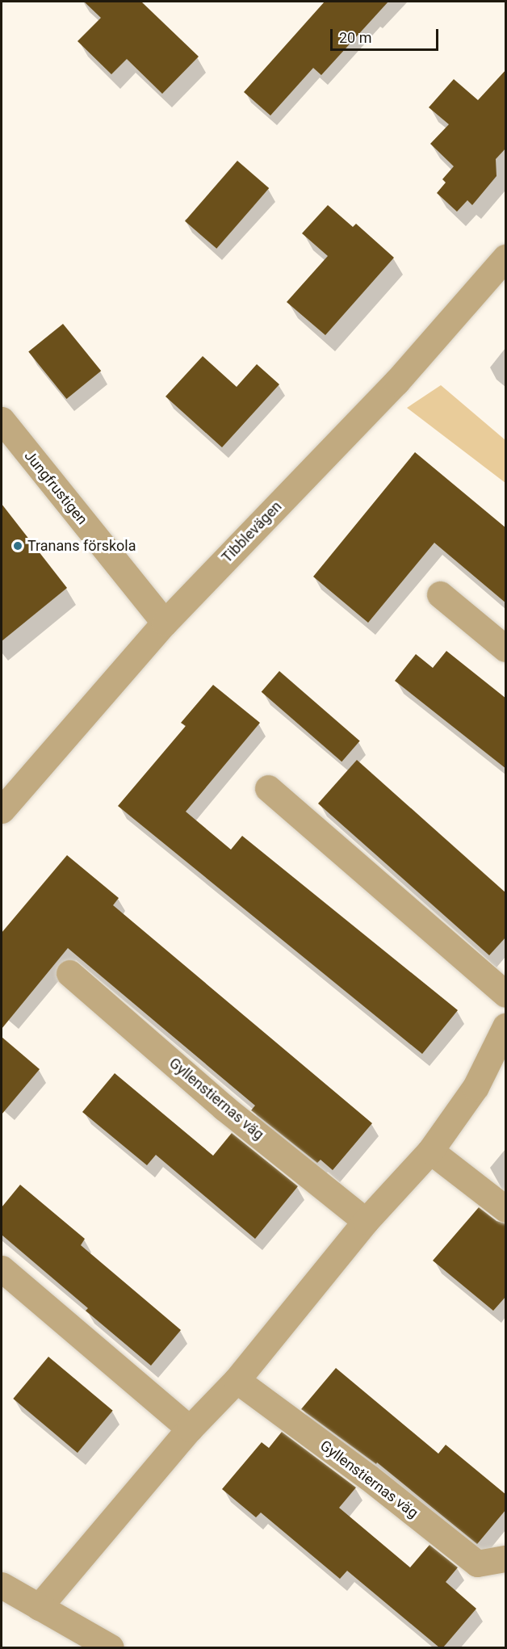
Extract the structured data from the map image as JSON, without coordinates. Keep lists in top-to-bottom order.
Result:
{
  "streets": {
    "street": ["Jungfrustigen", "Tibblevägen", "Gyllenstiernas väg"]
  },
  "crossings": [
    ["Jungfrustigen", "Tibblevägen"]
  ],
  "places": ["Tranans förskola"],
  "scale_bar": "20 m"
}
